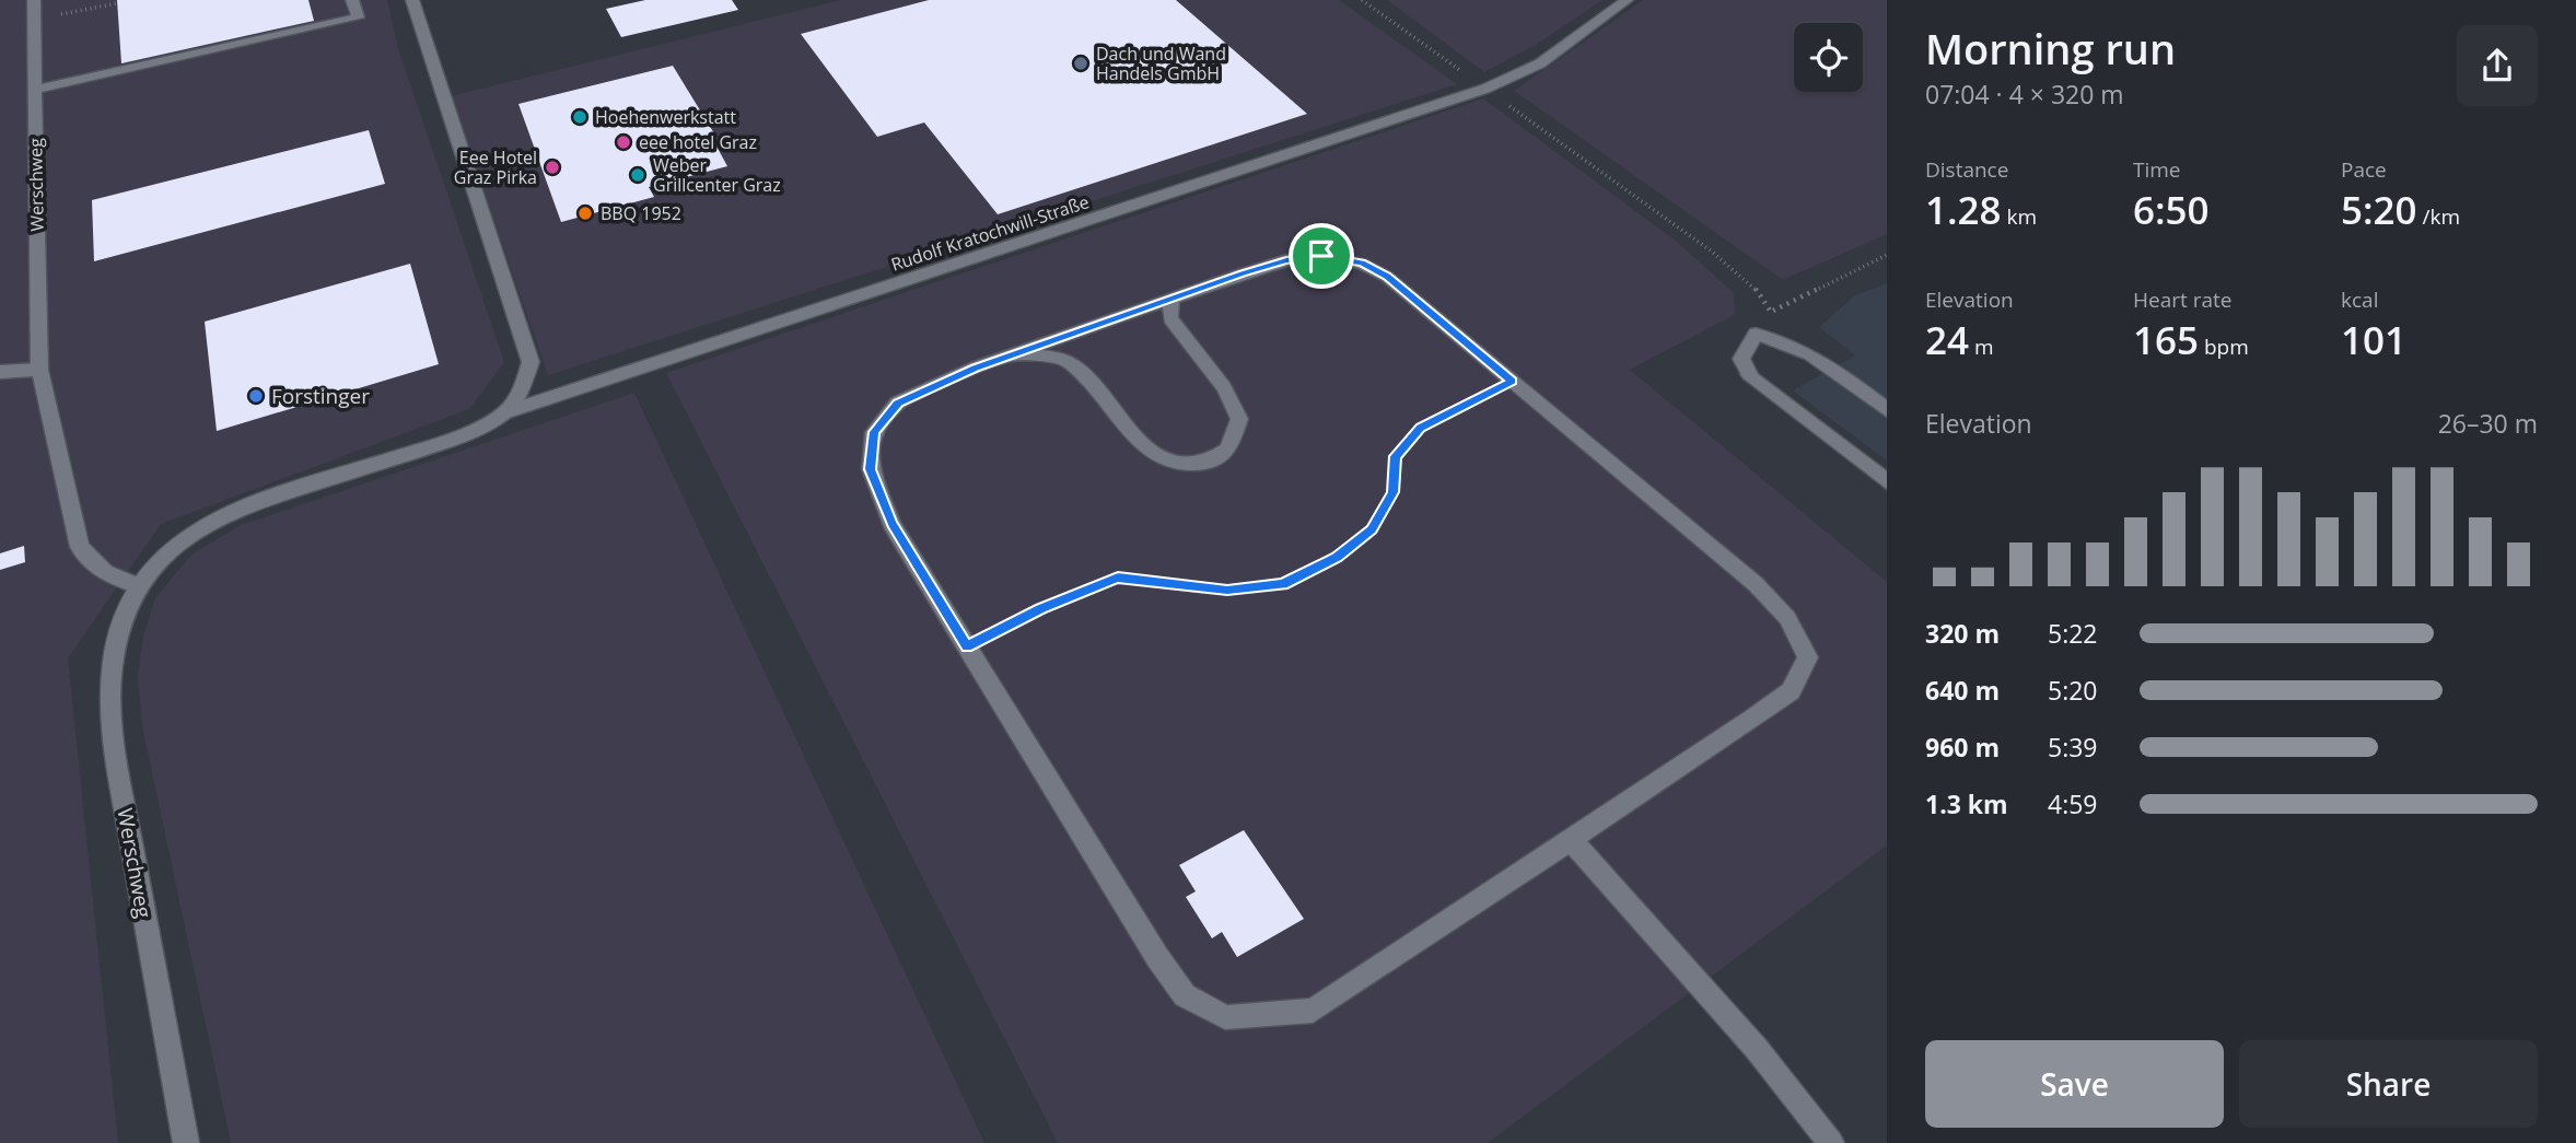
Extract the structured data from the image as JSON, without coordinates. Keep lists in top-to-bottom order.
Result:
{
  "streets": {
    "street": ["Werschweg", "Rudolf Kratochwill-Straße"]
  },
  "crossings": [
    ["Werschweg", "Rudolf Kratochwill-Straße"]
  ],
  "places": [
    "Dach und Wand Handels GmbH",
    "Hoehenwerkstatt",
    "eee hotel Graz",
    "Eee Hotel Graz Pirka",
    "Weber Grillcenter Graz",
    "BBQ 1952",
    "Forstinger"
  ],
  "page": {
    "heading": ["Morning run", "07:04 · 4 × 320 m"],
    "stats": [
      ["Distance", "1.28 km"],
      ["Time", "6:50"],
      ["Pace", "5:20 /km"],
      ["Elevation", "24 m"],
      ["Heart rate", "165 bpm"],
      ["kcal", "101"]
    ],
    "chart": ["Elevation", "26–30 m"],
    "list": [
      {
        "name": "320 m",
        "note": "5:22"
      },
      {
        "name": "640 m",
        "note": "5:20"
      },
      {
        "name": "960 m",
        "note": "5:39"
      },
      {
        "name": "1.3 km",
        "note": "4:59"
      }
    ],
    "buttons": ["Save", "Share"]
  }
}
